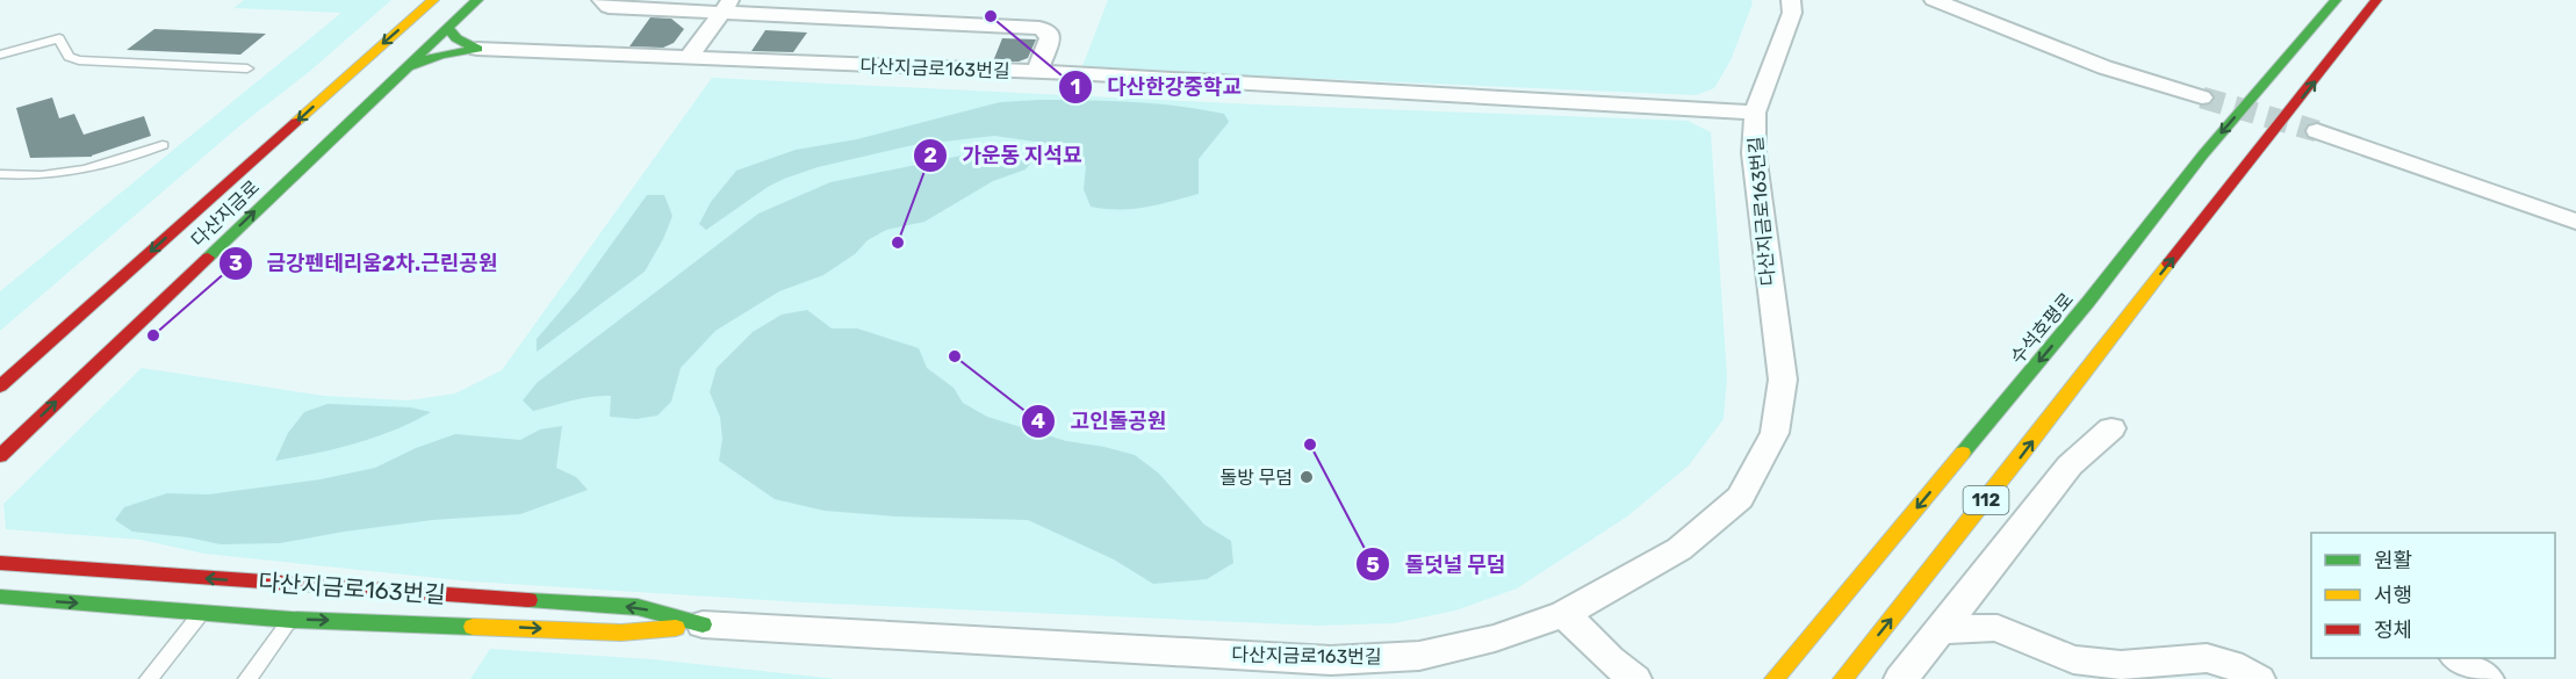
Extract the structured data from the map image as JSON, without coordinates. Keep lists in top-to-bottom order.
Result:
{
  "streets": {
    "main road": [
      "다산지금로163번길",
      "다산지금로",
      "수석호평로",
      "112"
    ]
  },
  "places": [
    "다산한강중학교",
    "가운동 지석묘",
    "금강펜테리움2차.근린공원",
    "고인돌공원",
    "돌덧널 무덤",
    "돌방 무덤"
  ],
  "legend": ["원활", "서행", "정체"]
}
